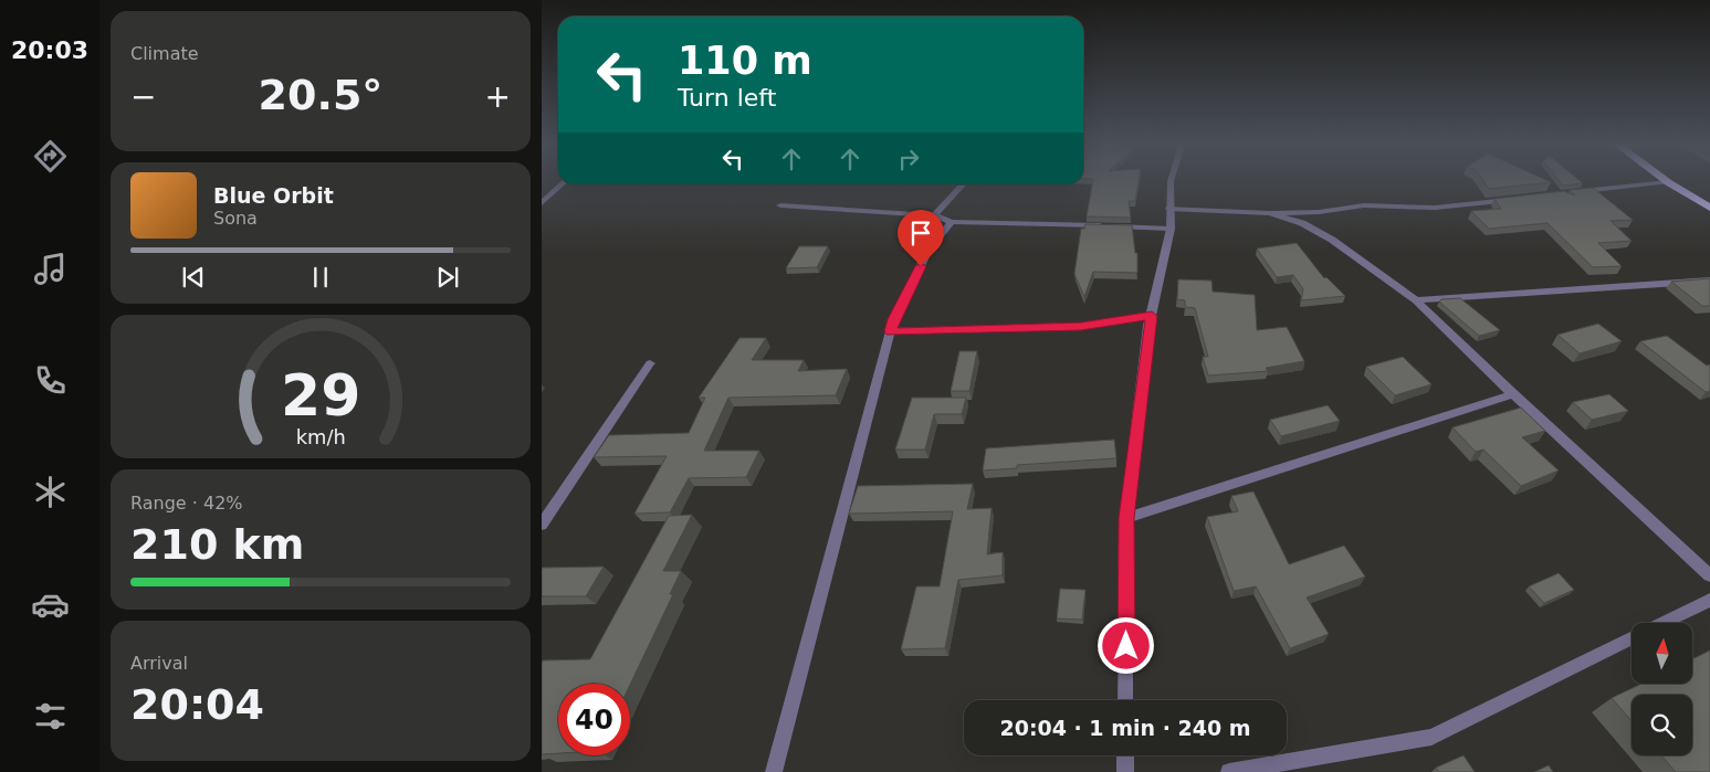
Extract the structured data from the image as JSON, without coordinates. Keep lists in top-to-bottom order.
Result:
{
  "north": "top",
  "page": {
    "tabs": "20:03",
    "tile": [
      "Climate",
      ["Range · 42%", "210 km"],
      ["Arrival", "20:04"]
    ],
    "turn": ["110 m", "Turn left"],
    "heat": ["−", "20.5°", "+"],
    "song": ["Blue Orbit", "Sona"],
    "limit": "40",
    "trip": "20:04 · 1 min · 240 m",
    "gauge": ["29", "km/h"]
  }
}
